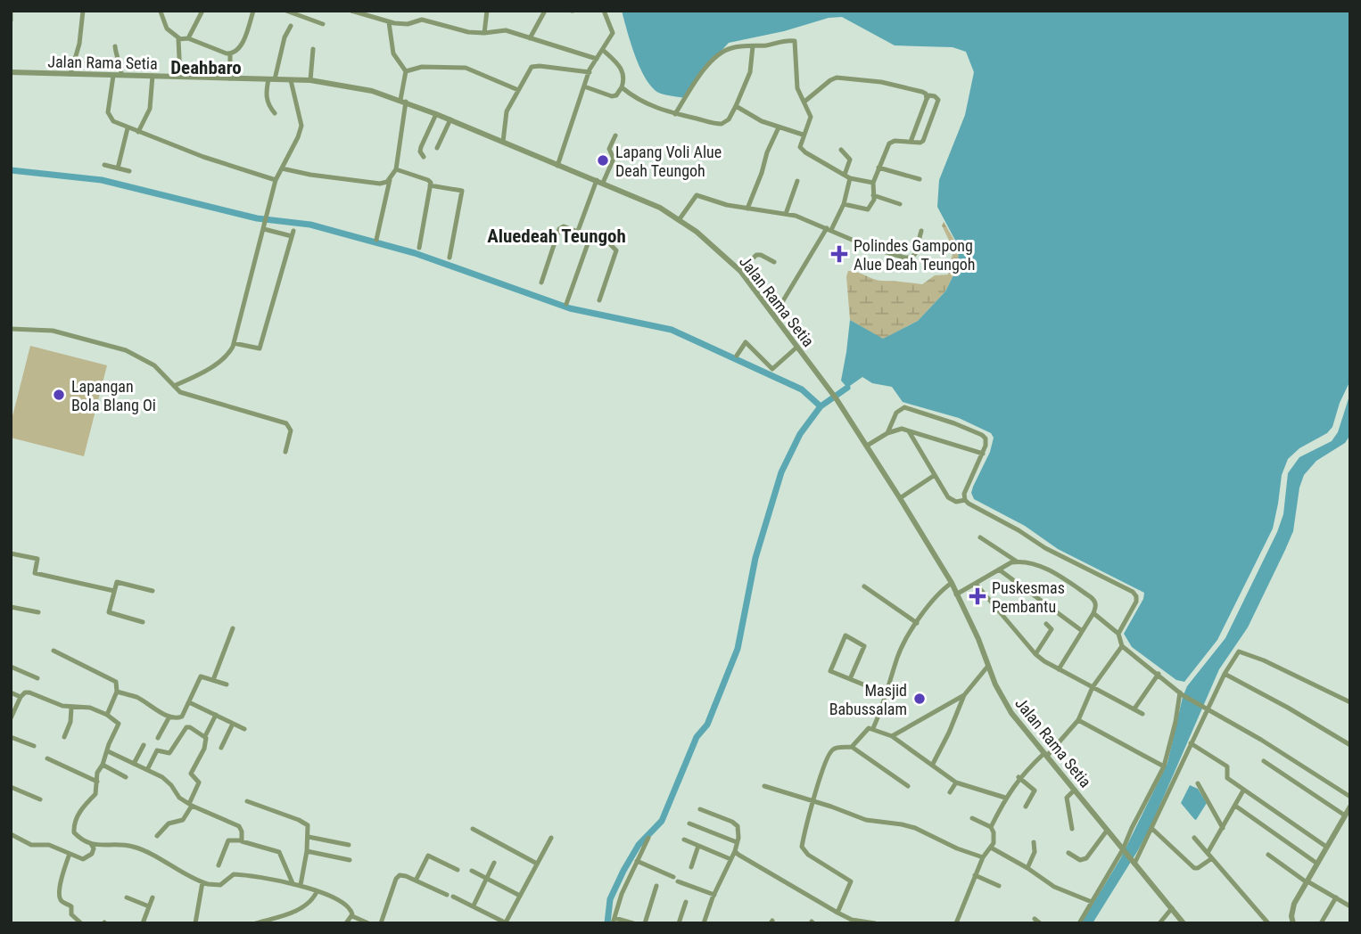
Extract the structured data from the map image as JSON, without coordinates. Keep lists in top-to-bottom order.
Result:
{
  "streets": {
    "street": ["Jalan Rama Setia"]
  },
  "districts": ["Deahbaro", "Aluedeah Teungoh"],
  "places": {
    "other": ["Lapang Voli Alue Deah Teungoh", "Lapangan Bola Blang Oi", "Masjid Babussalam"],
    "health": ["Polindes Gampong Alue Deah Teungoh", "Puskesmas Pembantu"]
  }
}
